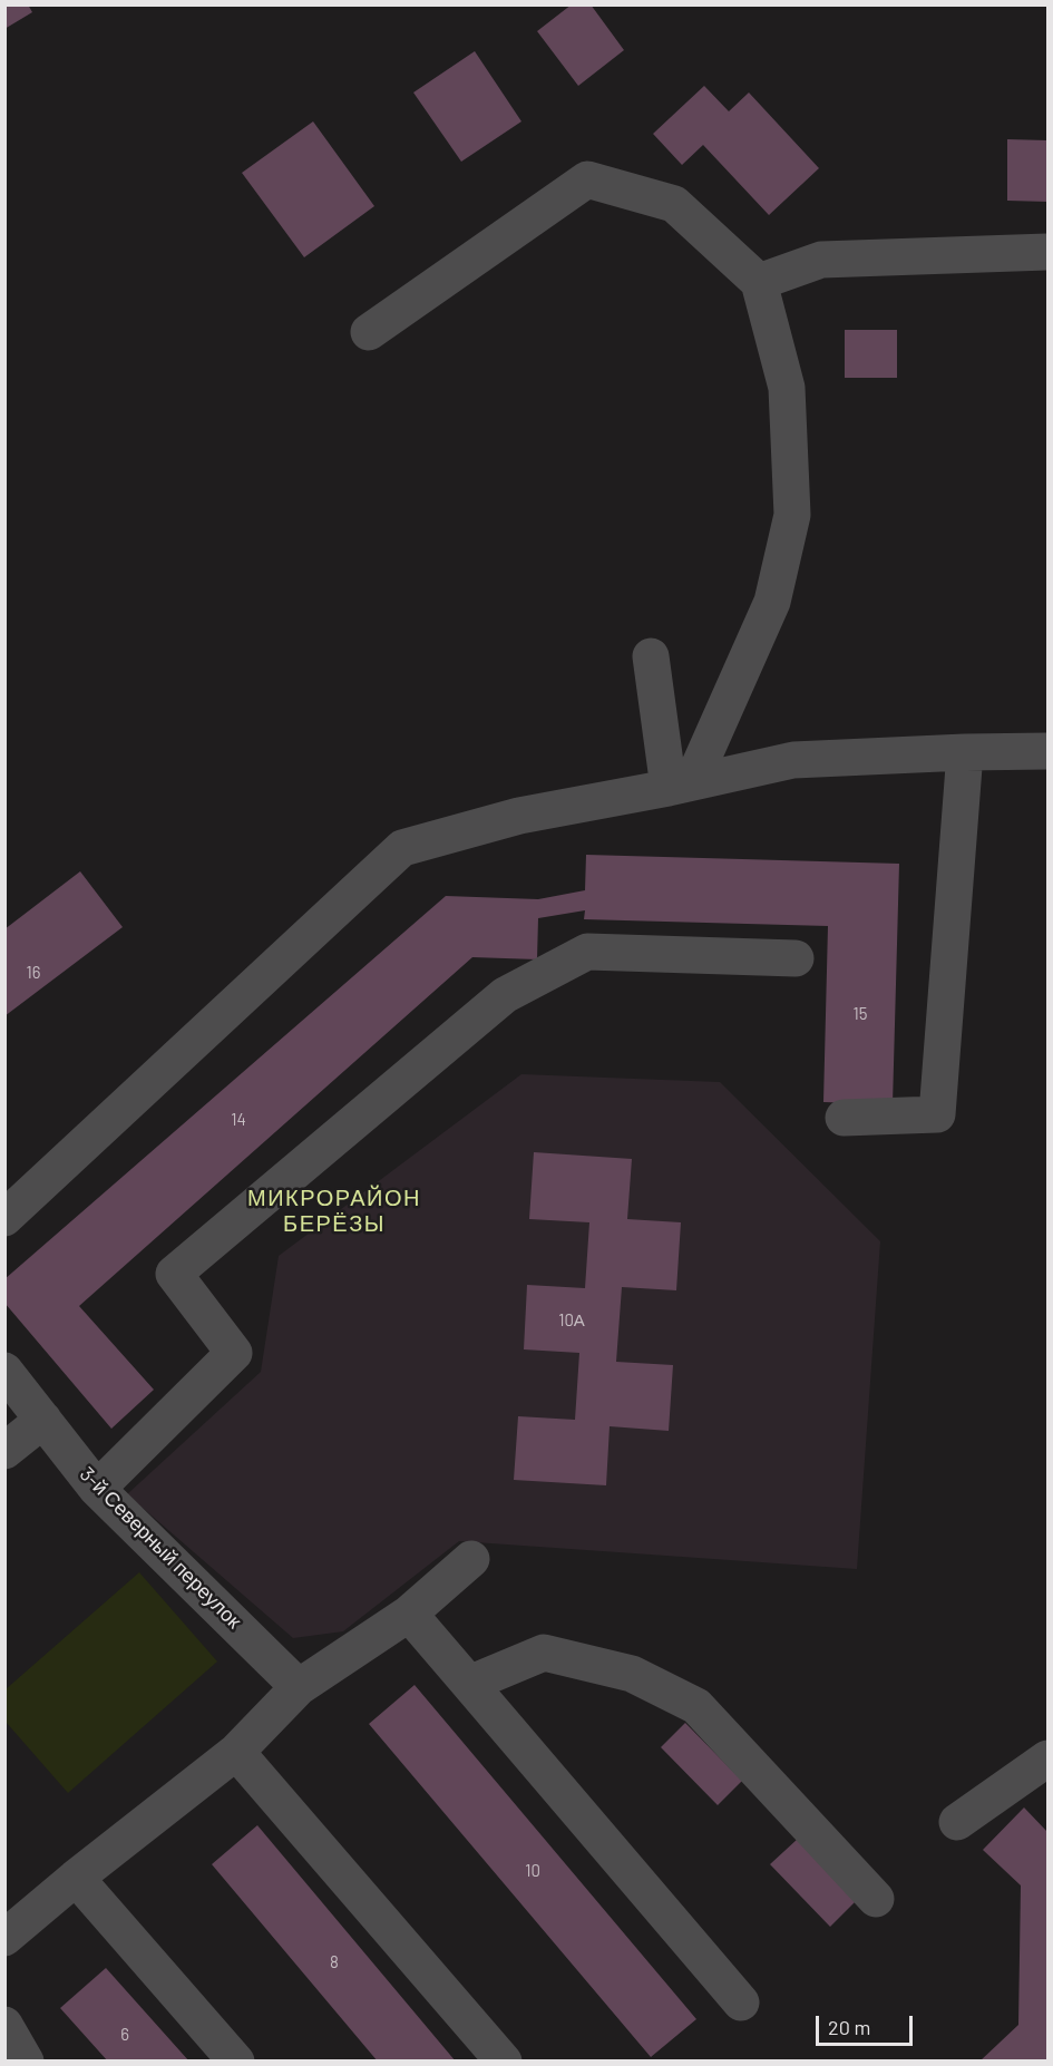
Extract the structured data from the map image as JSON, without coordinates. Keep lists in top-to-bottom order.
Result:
{
  "streets": {
    "street": ["3-й Северный переулок"]
  },
  "districts": ["МИКРОРАЙОН БЕРЁЗЫ"],
  "house_numbers": [
    "16",
    "15",
    "14",
    "10А",
    "10",
    "8",
    "6"
  ],
  "scale_bar": "20 m"
}
